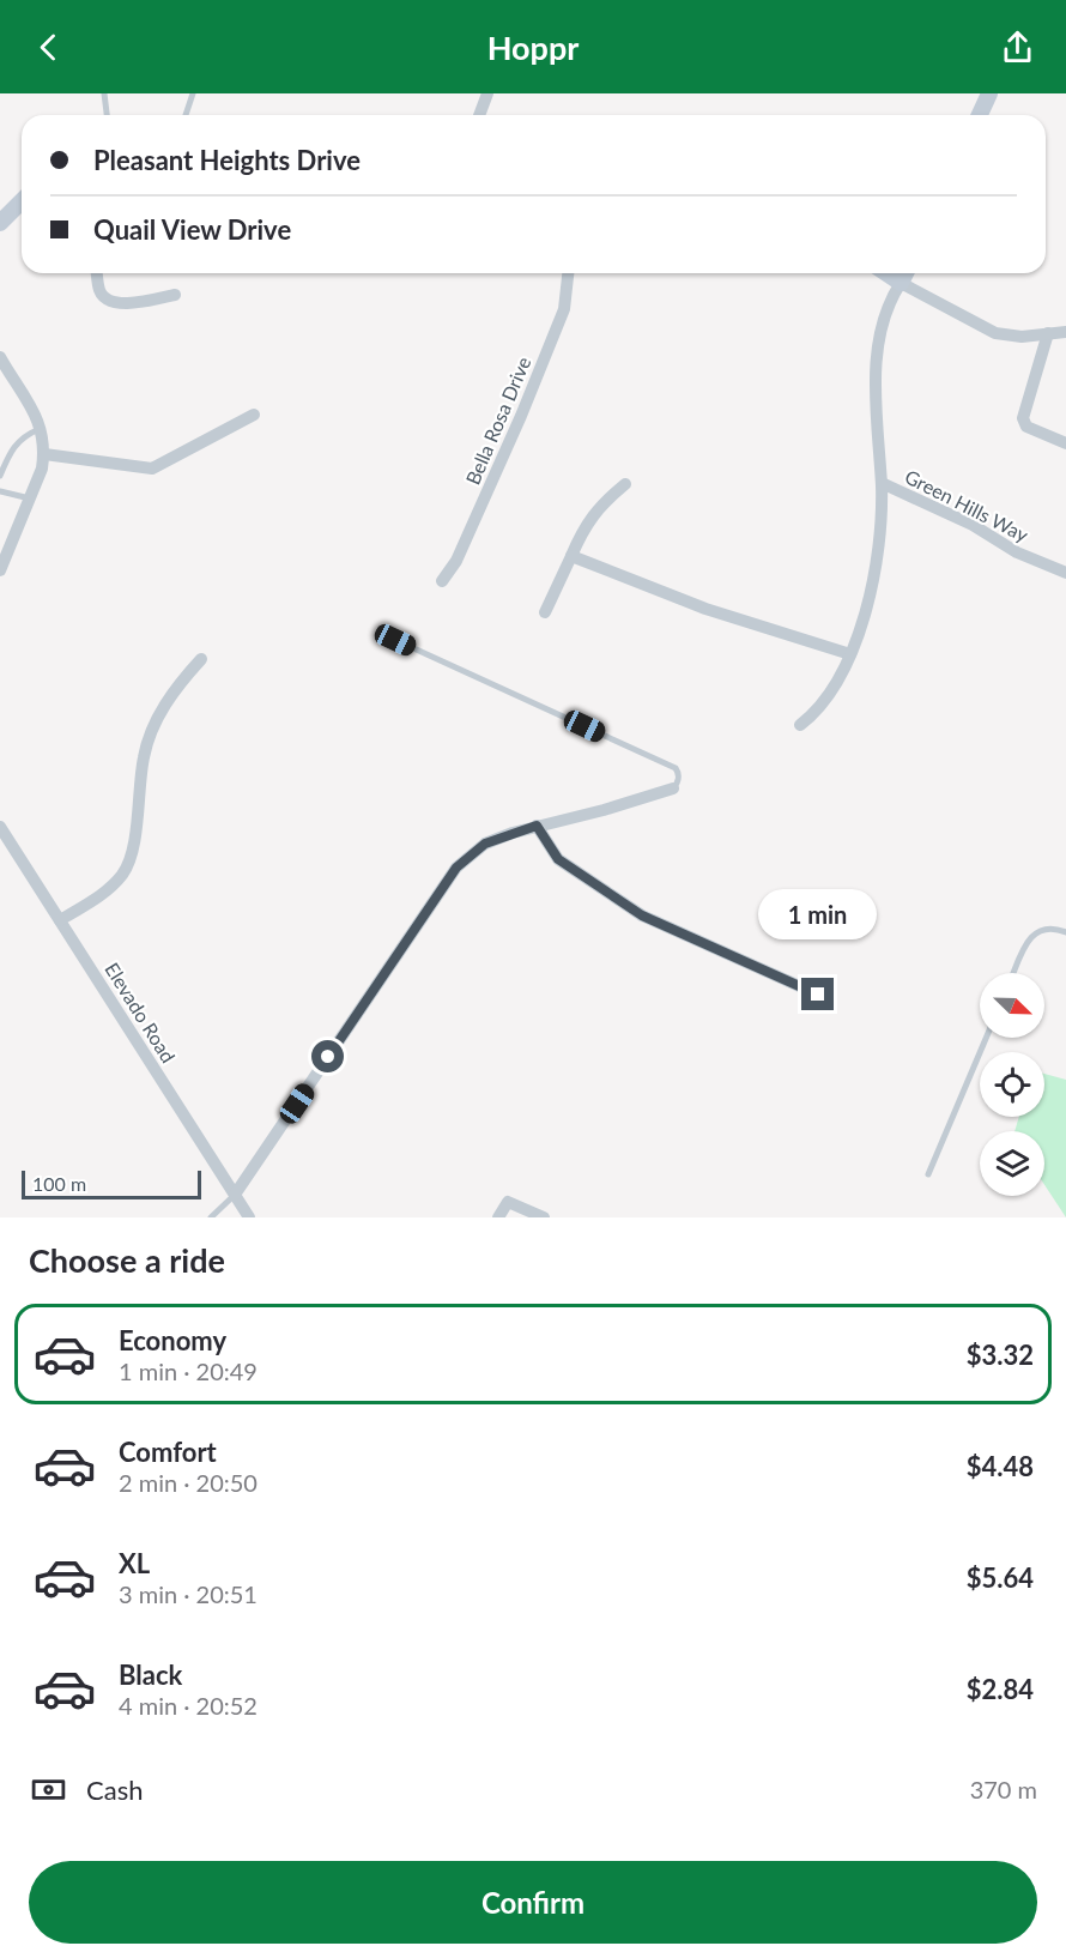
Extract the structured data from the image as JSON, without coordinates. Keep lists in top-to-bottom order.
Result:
{
  "streets": {
    "street": ["Bella Rosa Drive", "Green Hills Way", "Elevado Road"]
  },
  "scale_bar": "100 m",
  "north": "bottom right",
  "page": {
    "header": "Hoppr",
    "banner": ["Pleasant Heights Drive", "Quail View Drive"],
    "bubble": "1 min",
    "scale": "100 m",
    "heading": "Choose a ride",
    "list": [
      {
        "name": "Economy",
        "note": "1 min · 20:49",
        "value": "$3.32"
      },
      {
        "name": "Comfort",
        "note": "2 min · 20:50",
        "value": "$4.48"
      },
      {
        "name": "XL",
        "note": "3 min · 20:51",
        "value": "$5.64"
      },
      {
        "name": "Black",
        "note": "4 min · 20:52",
        "value": "$2.84"
      }
    ],
    "pay": ["Cash", "370 m"],
    "buttons": "Confirm"
  }
}
